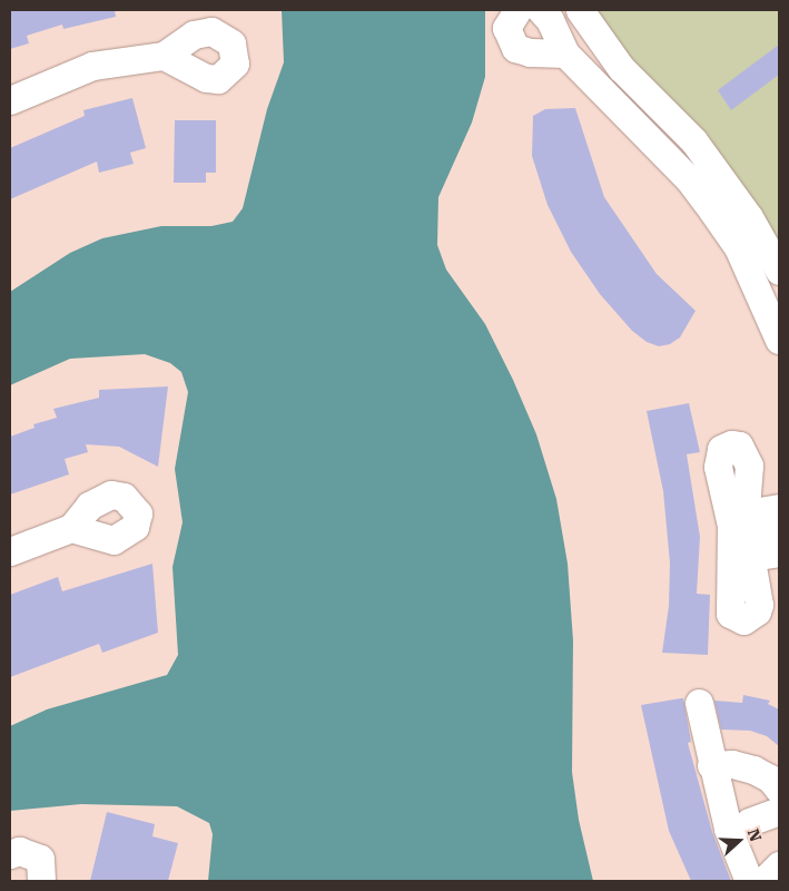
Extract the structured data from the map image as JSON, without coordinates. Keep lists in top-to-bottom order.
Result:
{
  "north": "right"
}
